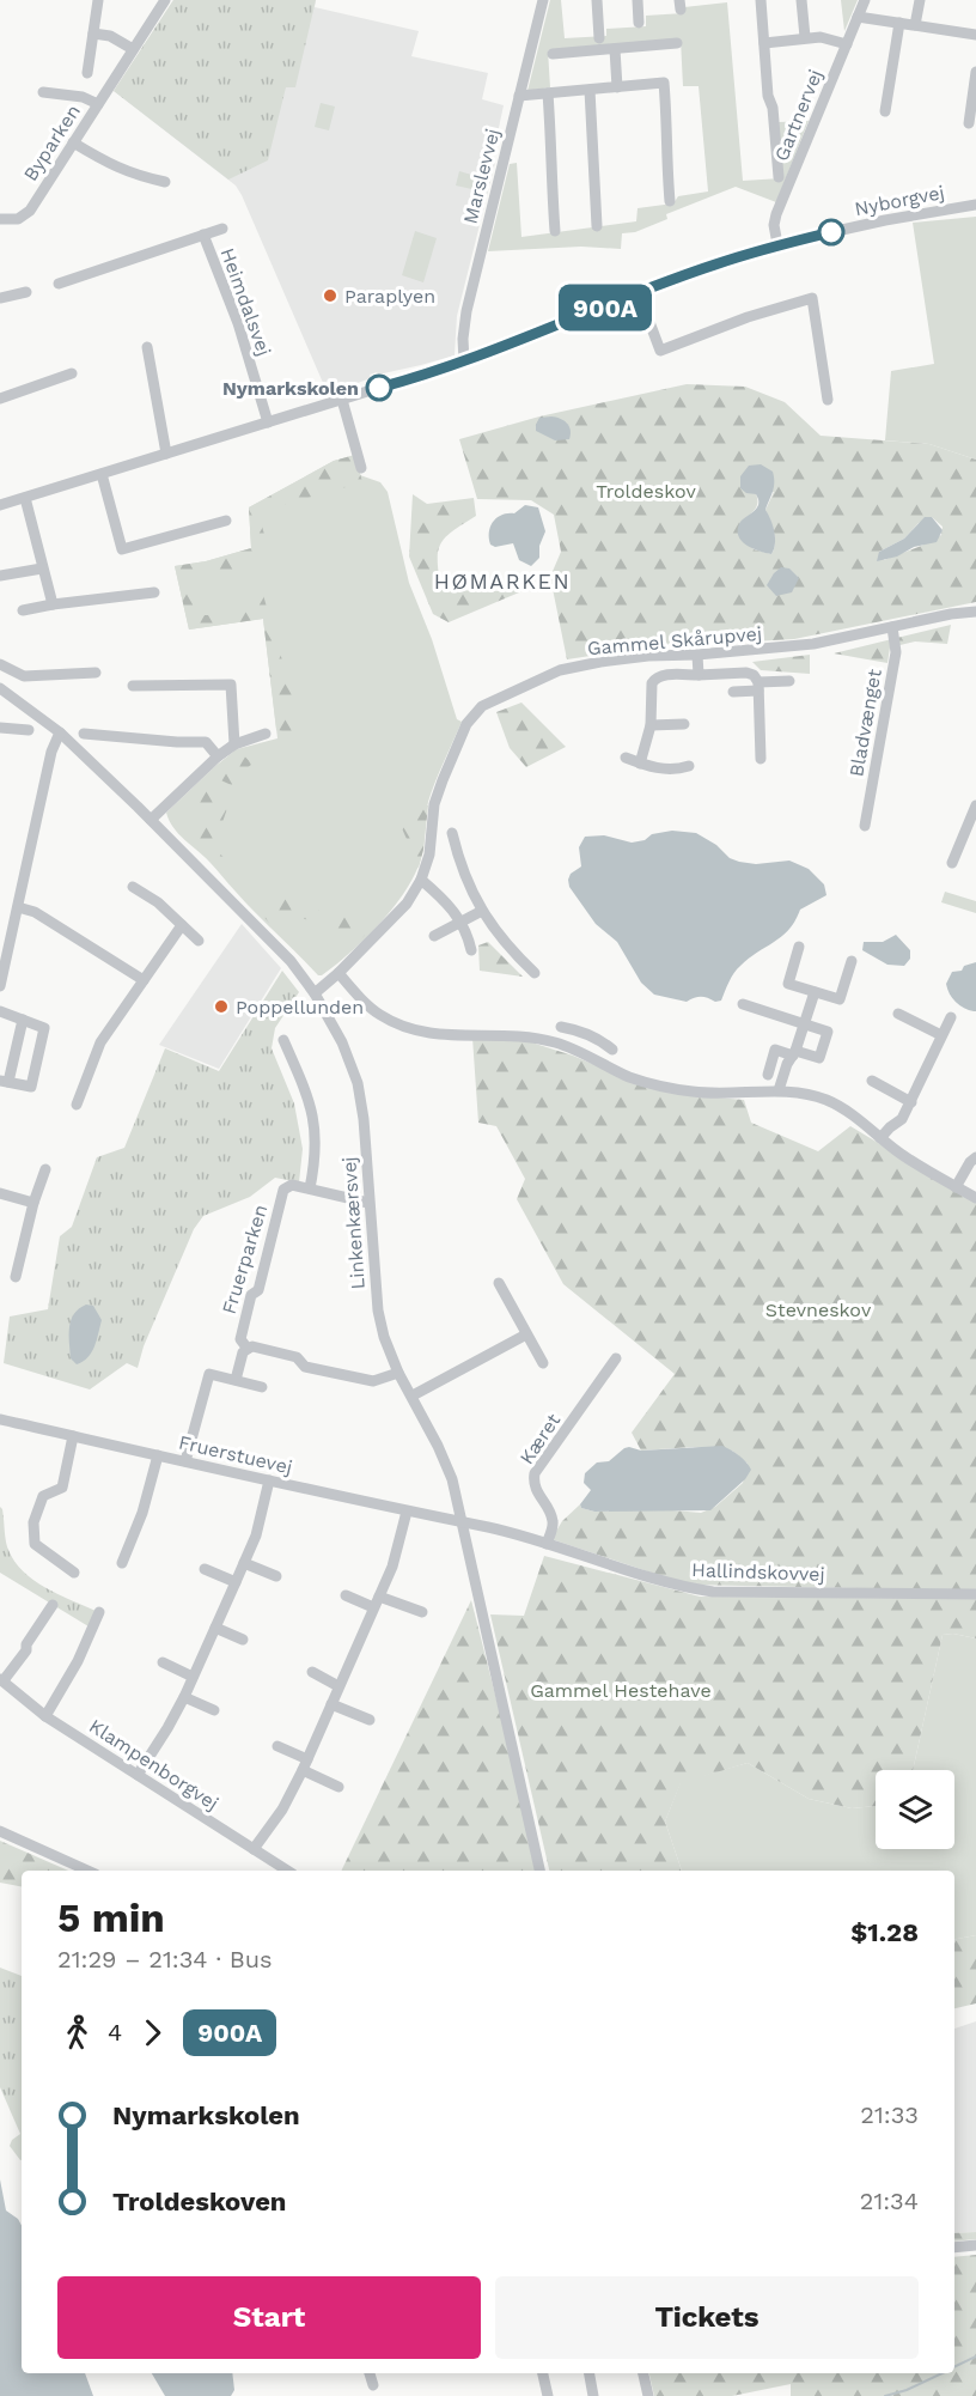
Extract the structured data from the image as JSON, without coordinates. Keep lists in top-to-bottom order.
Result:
{
  "streets": {
    "street": [
      "Gartnervej",
      "Byparken",
      "Marslevvej",
      "Nyborgvej",
      "Heimdalsvej",
      "Gammel Skårupvej",
      "Bladvænget",
      "Linkenkærsvej",
      "Fruerparken",
      "Kæret",
      "Fruerstuevej",
      "Hallindskovvej",
      "Klampenborgvej"
    ]
  },
  "crossings": [
    ["Gartnervej", "Nyborgvej"],
    ["Marslevvej", "Nyborgvej"],
    ["Nyborgvej", "Heimdalsvej"],
    ["Gammel Skårupvej", "Bladvænget"],
    ["Gammel Skårupvej", "Linkenkærsvej"],
    ["Linkenkærsvej", "Fruerstuevej"],
    ["Linkenkærsvej", "Hallindskovvej"],
    ["Kæret", "Hallindskovvej"],
    ["Fruerstuevej", "Hallindskovvej"]
  ],
  "districts": ["HØMARKEN"],
  "parks": ["Troldeskov", "Stevneskov", "Gammel Hestehave"],
  "places": ["Paraplyen", "Nymarkskolen", "Poppellunden"],
  "lines": ["bus line 900A"],
  "page": {
    "on_map": "900A",
    "heading": ["5 min", "21:29 – 21:34 · Bus", "$1.28"],
    "legs": ["4", "900A"],
    "list": [
      {
        "name": "Nymarkskolen",
        "value": "21:33"
      },
      {
        "name": "Troldeskoven",
        "value": "21:34"
      }
    ],
    "buttons": ["Start", "Tickets"]
  }
}
